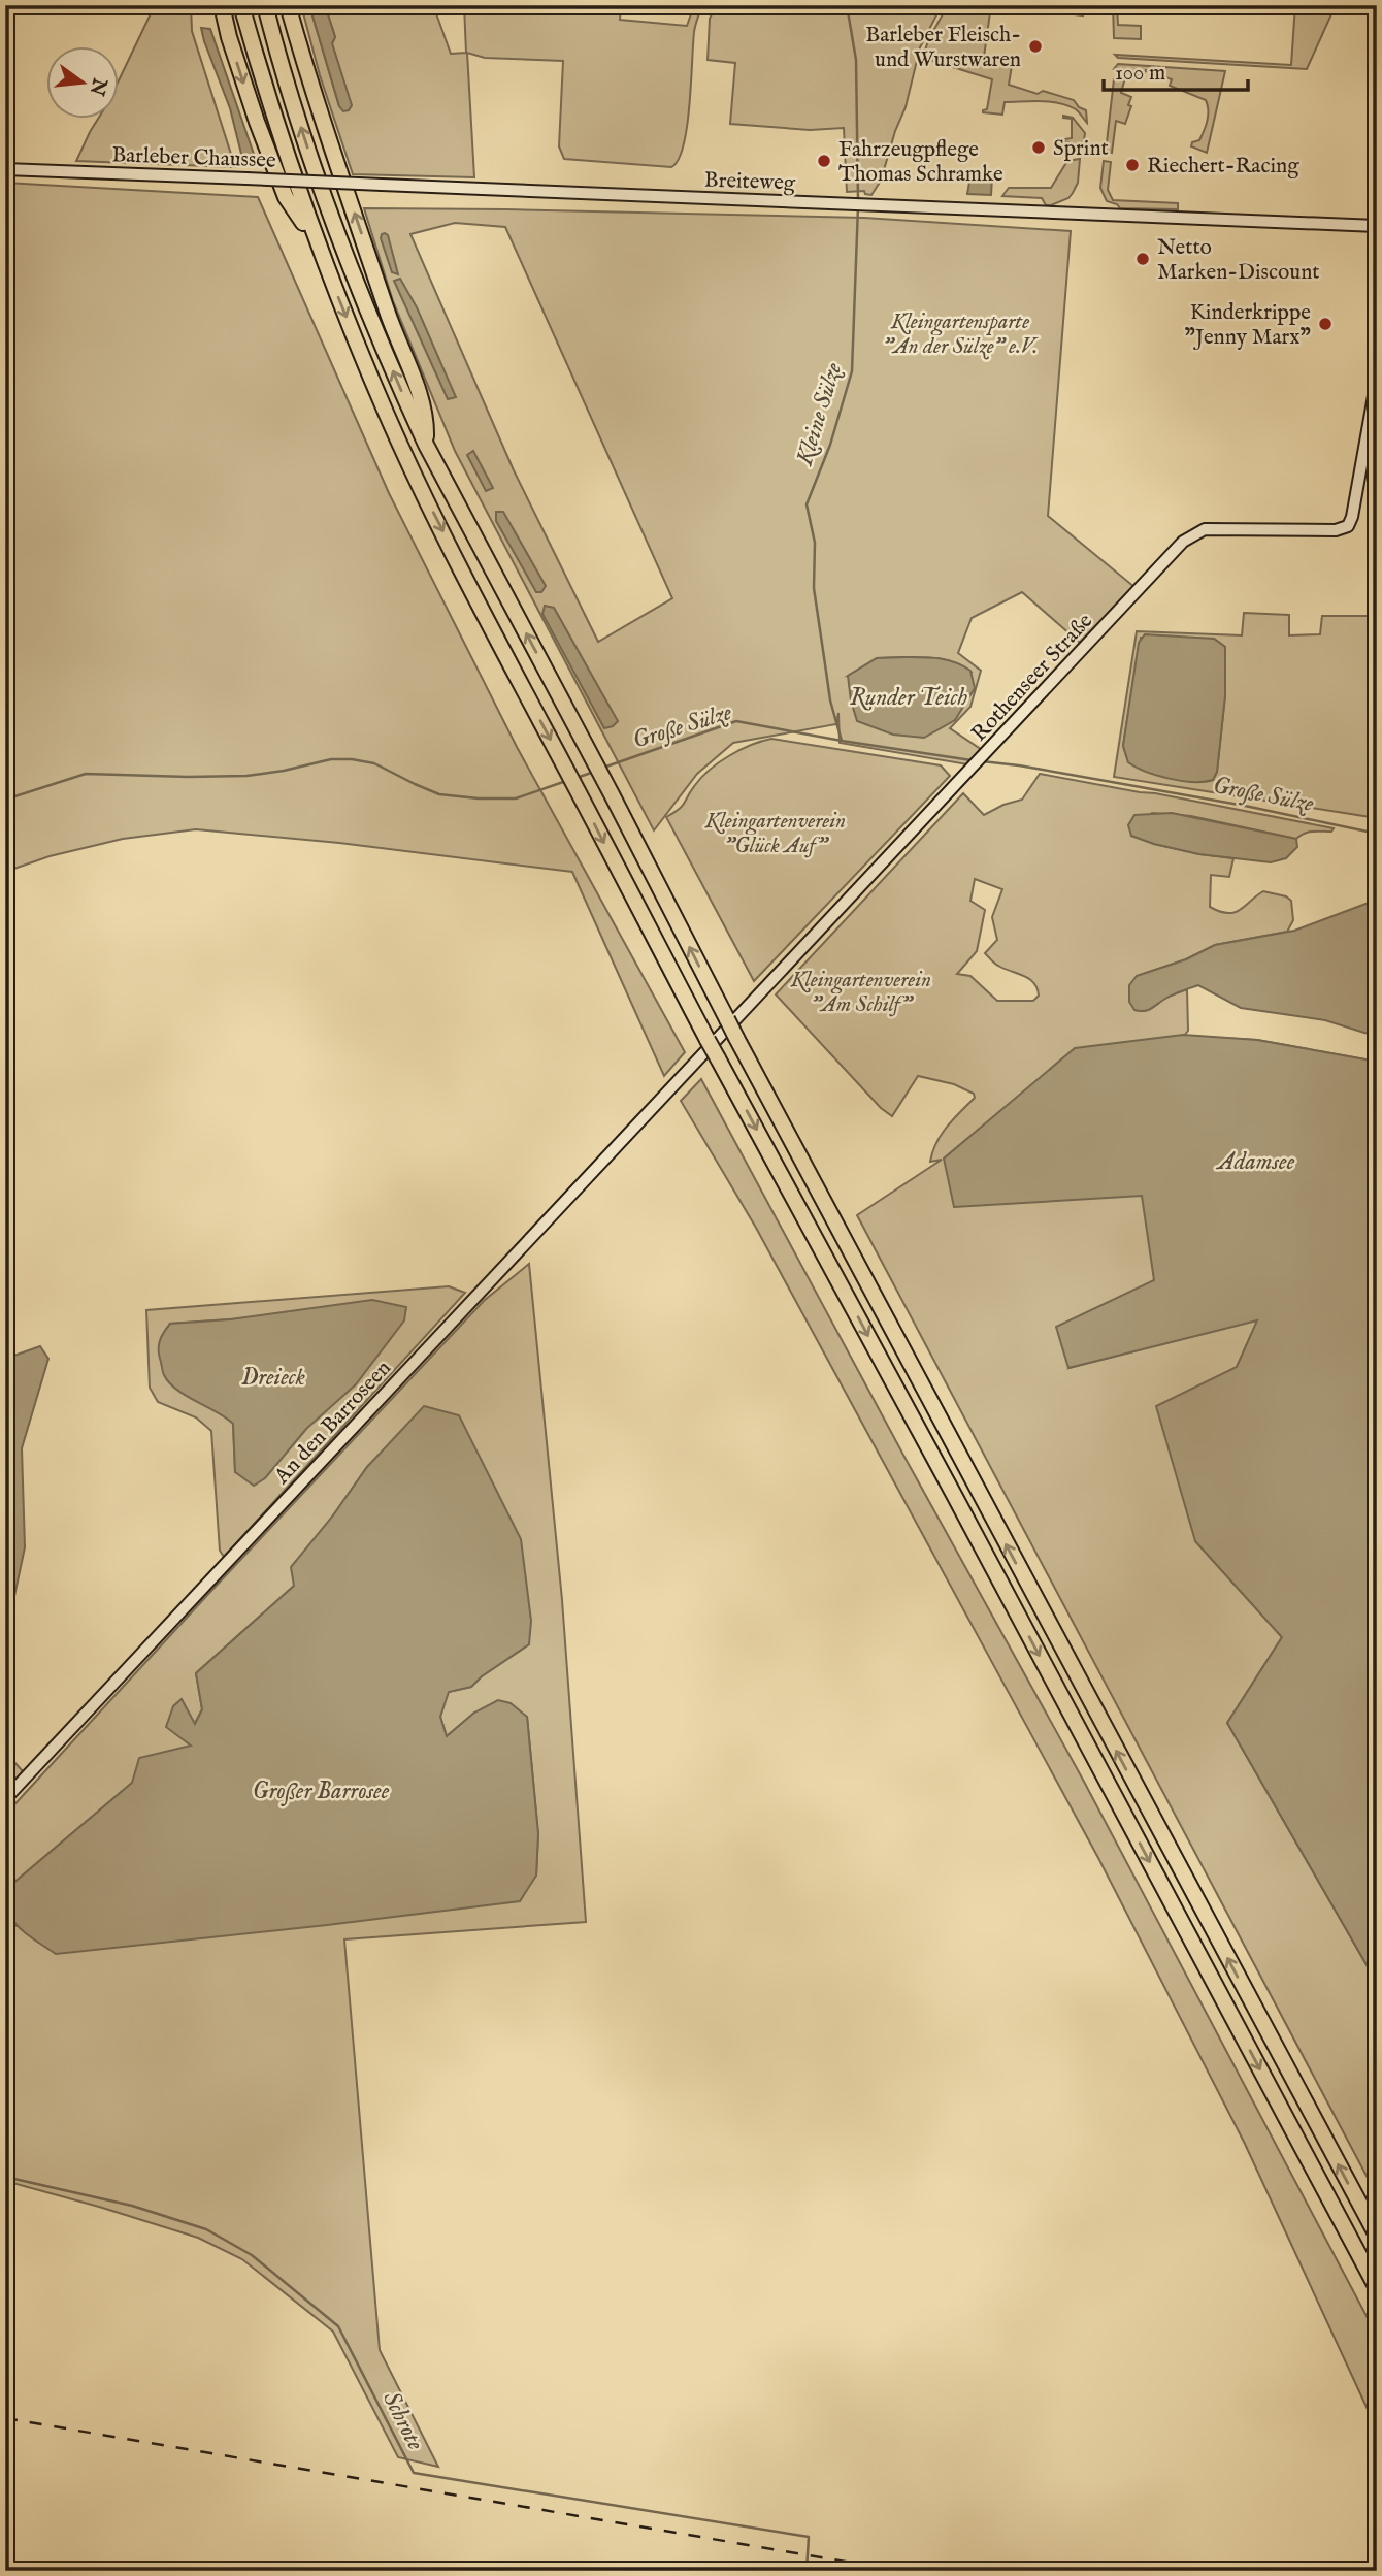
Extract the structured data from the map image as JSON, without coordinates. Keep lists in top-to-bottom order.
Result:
{
  "streets": {
    "street": [
      "Barleber Chaussee",
      "Breiteweg",
      "Rothenseer Straße",
      "An den Barroseen"
    ]
  },
  "crossings": [
    ["Barleber Chaussee", "Breiteweg"],
    ["Rothenseer Straße", "An den Barroseen"]
  ],
  "water": [
    "Kleine Sülze",
    "Runder Teich",
    "Große Sülze",
    "Adamsee",
    "Dreieck",
    "Großer Barrosee",
    "Schrote"
  ],
  "parks": ["Kleingartensparte \"An der Sülze\" e.V.", "Kleingartenverein \"Glück Auf\"", "Kleingartenverein \"Am Schilf\""],
  "places": [
    "Barleber Fleisch- und Wurstwaren",
    "Sprint",
    "Fahrzeugpflege Thomas Schramke",
    "Riechert-Racing",
    "Netto Marken-Discount",
    "Kinderkrippe \"Jenny Marx\""
  ],
  "scale_bar": "100 m",
  "north": "right"
}
